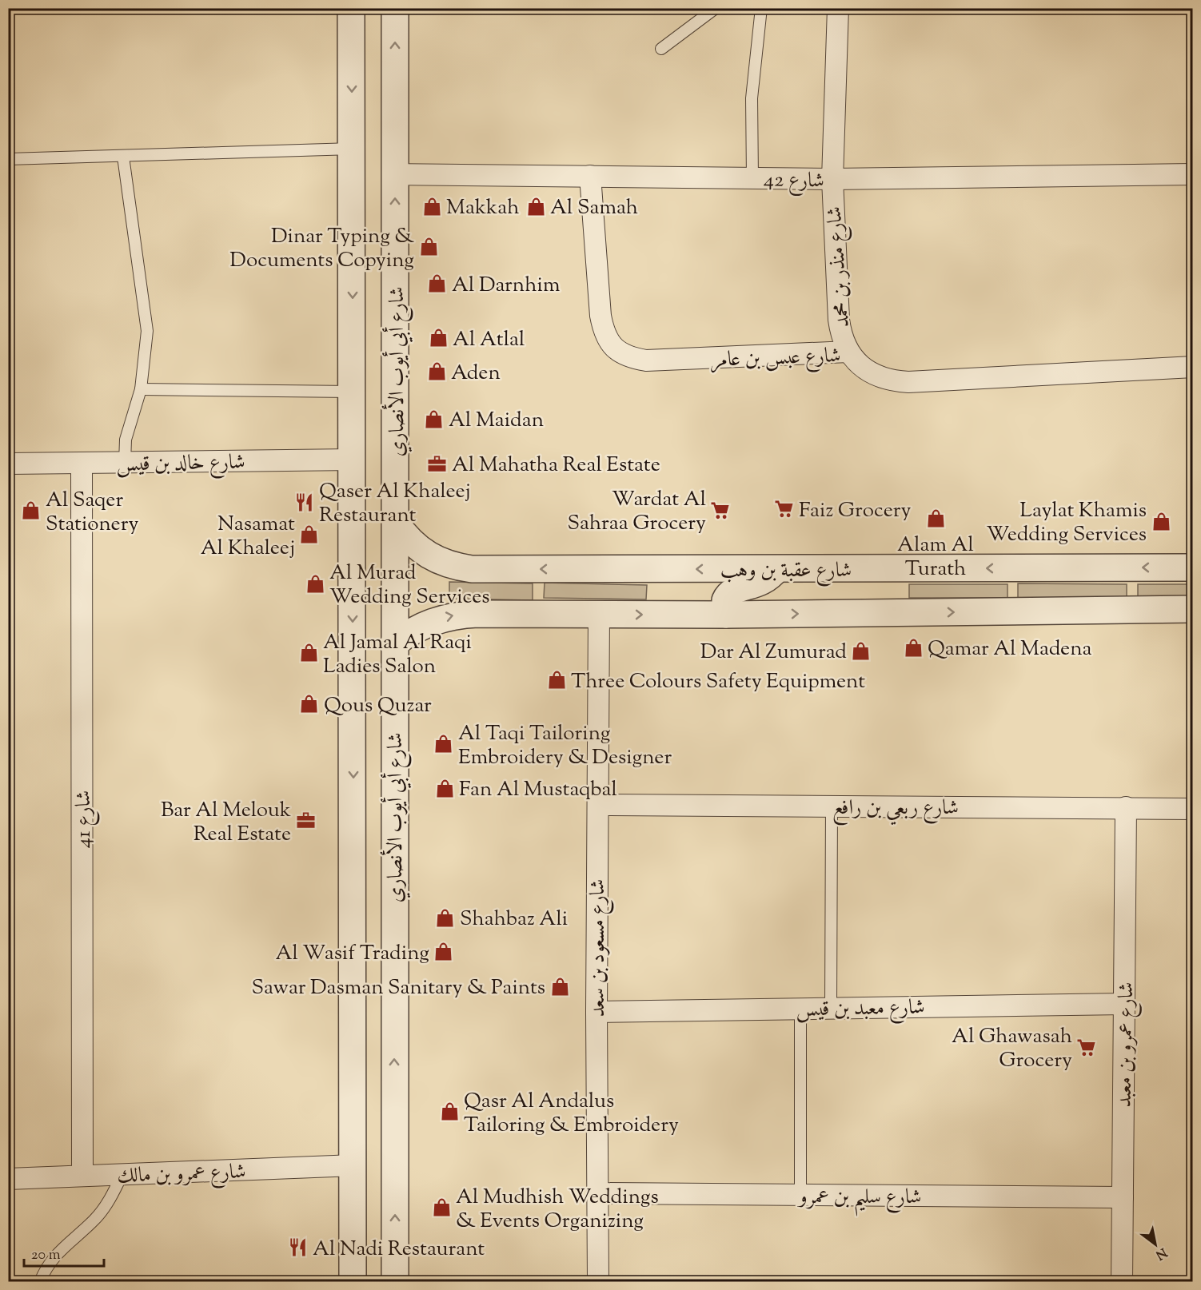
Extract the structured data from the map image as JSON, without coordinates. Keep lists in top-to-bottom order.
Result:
{
  "streets": {
    "street": [
      "شارع 42",
      "شارع منذر بن محمد",
      "شارع عبس بن عامر",
      "شارع أبي أيوب الأنصاري",
      "شارع خالد بن قيس",
      "شارع عقبة بن وهب",
      "شارع ربعي بن رافع",
      "شارع 41",
      "شارع مسعود بن سعد",
      "شارع معبد بن قيس",
      "شارع عمرو بن معبد",
      "شارع عمرو بن مالك",
      "شارع سليم بن عمرو"
    ]
  },
  "crossings": [
    ["شارع 42", "شارع منذر بن محمد"],
    ["شارع 42", "شارع عبس بن عامر"],
    ["شارع 42", "شارع أبي أيوب الأنصاري"],
    ["شارع منذر بن محمد", "شارع عبس بن عامر"],
    ["شارع أبي أيوب الأنصاري", "شارع خالد بن قيس"],
    ["شارع أبي أيوب الأنصاري", "شارع عقبة بن وهب"],
    ["شارع أبي أيوب الأنصاري", "شارع عمرو بن مالك"],
    ["شارع خالد بن قيس", "شارع 41"],
    ["شارع ربعي بن رافع", "شارع مسعود بن سعد"],
    ["شارع ربعي بن رافع", "شارع عمرو بن معبد"],
    ["شارع 41", "شارع عمرو بن مالك"],
    ["شارع مسعود بن سعد", "شارع معبد بن قيس"],
    ["شارع مسعود بن سعد", "شارع سليم بن عمرو"],
    ["شارع معبد بن قيس", "شارع عمرو بن معبد"],
    ["شارع عمرو بن معبد", "شارع سليم بن عمرو"]
  ],
  "places": {
    "shop": [
      "Makkah",
      "Al Samah",
      "Dinar Typing & Documents Copying",
      "Al Darnhim",
      "Al Atlal",
      "Aden",
      "Al Maidan",
      "Al Saqer Stationery",
      "Alam Al Turath",
      "Laylat Khamis Wedding Services",
      "Nasamat Al Khaleej",
      "Al Murad Wedding Services",
      "Qamar Al Madena",
      "Dar Al Zumurad",
      "Al Jamal Al Raqi Ladies Salon",
      "Three Colours Safety Equipment",
      "Qous Quzar",
      "Al Taqi Tailoring Embroidery & Designer",
      "Fan Al Mustaqbal",
      "Shahbaz Ali",
      "Al Wasif Trading",
      "Sawar Dasman Sanitary & Paints",
      "Qasr Al Andalus Tailoring & Embroidery",
      "Al Mudhish Weddings & Events Organizing"
    ],
    "office": ["Al Mahatha Real Estate", "Bar Al Melouk Real Estate"],
    "restaurant": ["Qaser Al Khaleej Restaurant", "Al Nadi Restaurant"],
    "supermarket": ["Faiz Grocery", "Wardat Al Sahraa Grocery", "Al Ghawasah Grocery"]
  },
  "scale_bar": "20 m",
  "north": "bottom right"
}
